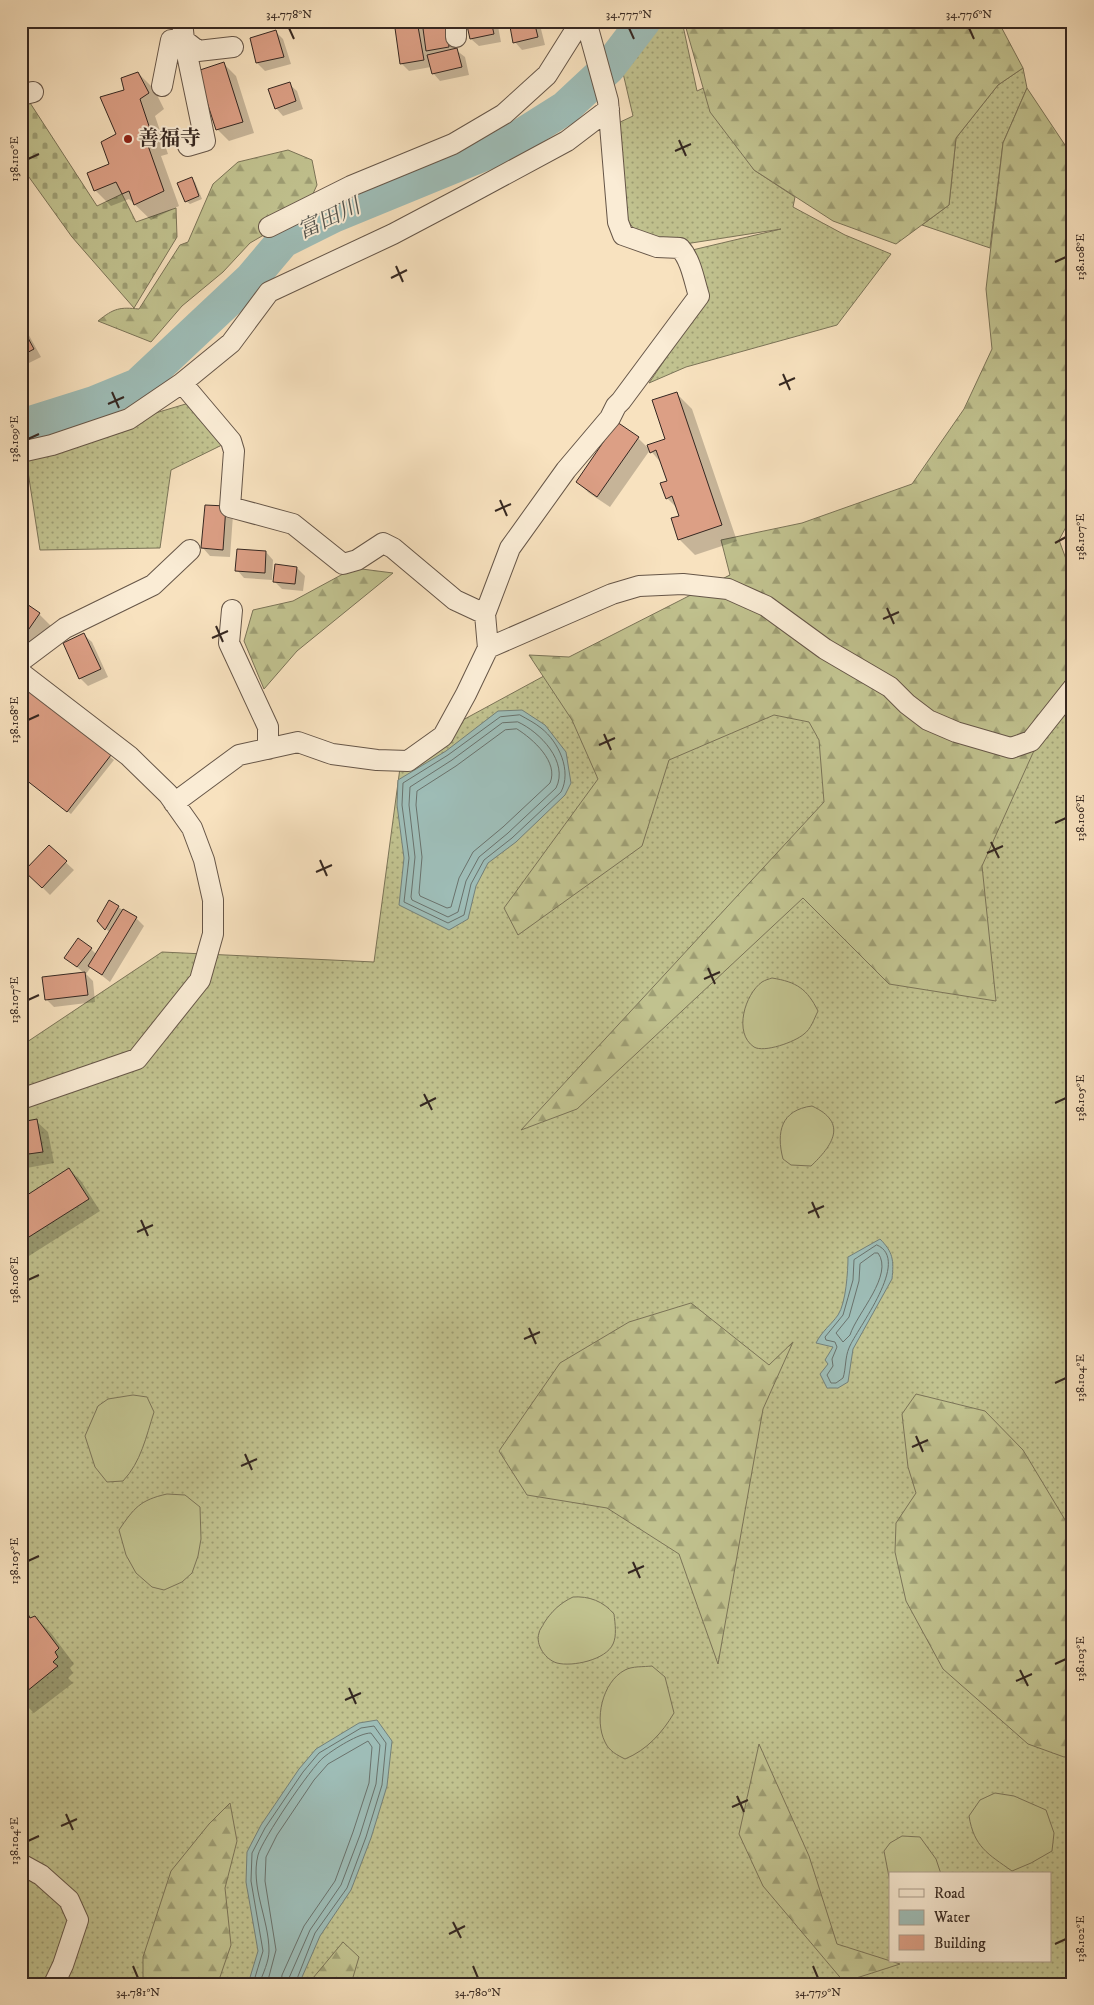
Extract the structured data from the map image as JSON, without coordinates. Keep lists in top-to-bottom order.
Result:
{
  "water": ["富田川"],
  "places": ["善福寺"],
  "legend": ["Road", "Water", "Building"],
  "coordinates": [
    "34.778°N",
    "34.777°N",
    "34.776°N",
    "138.110°E",
    "138.108°E",
    "138.109°E",
    "138.107°E",
    "138.106°E",
    "138.105°E",
    "138.104°E",
    "138.103°E",
    "138.102°E",
    "34.781°N",
    "34.780°N",
    "34.779°N"
  ]
}
